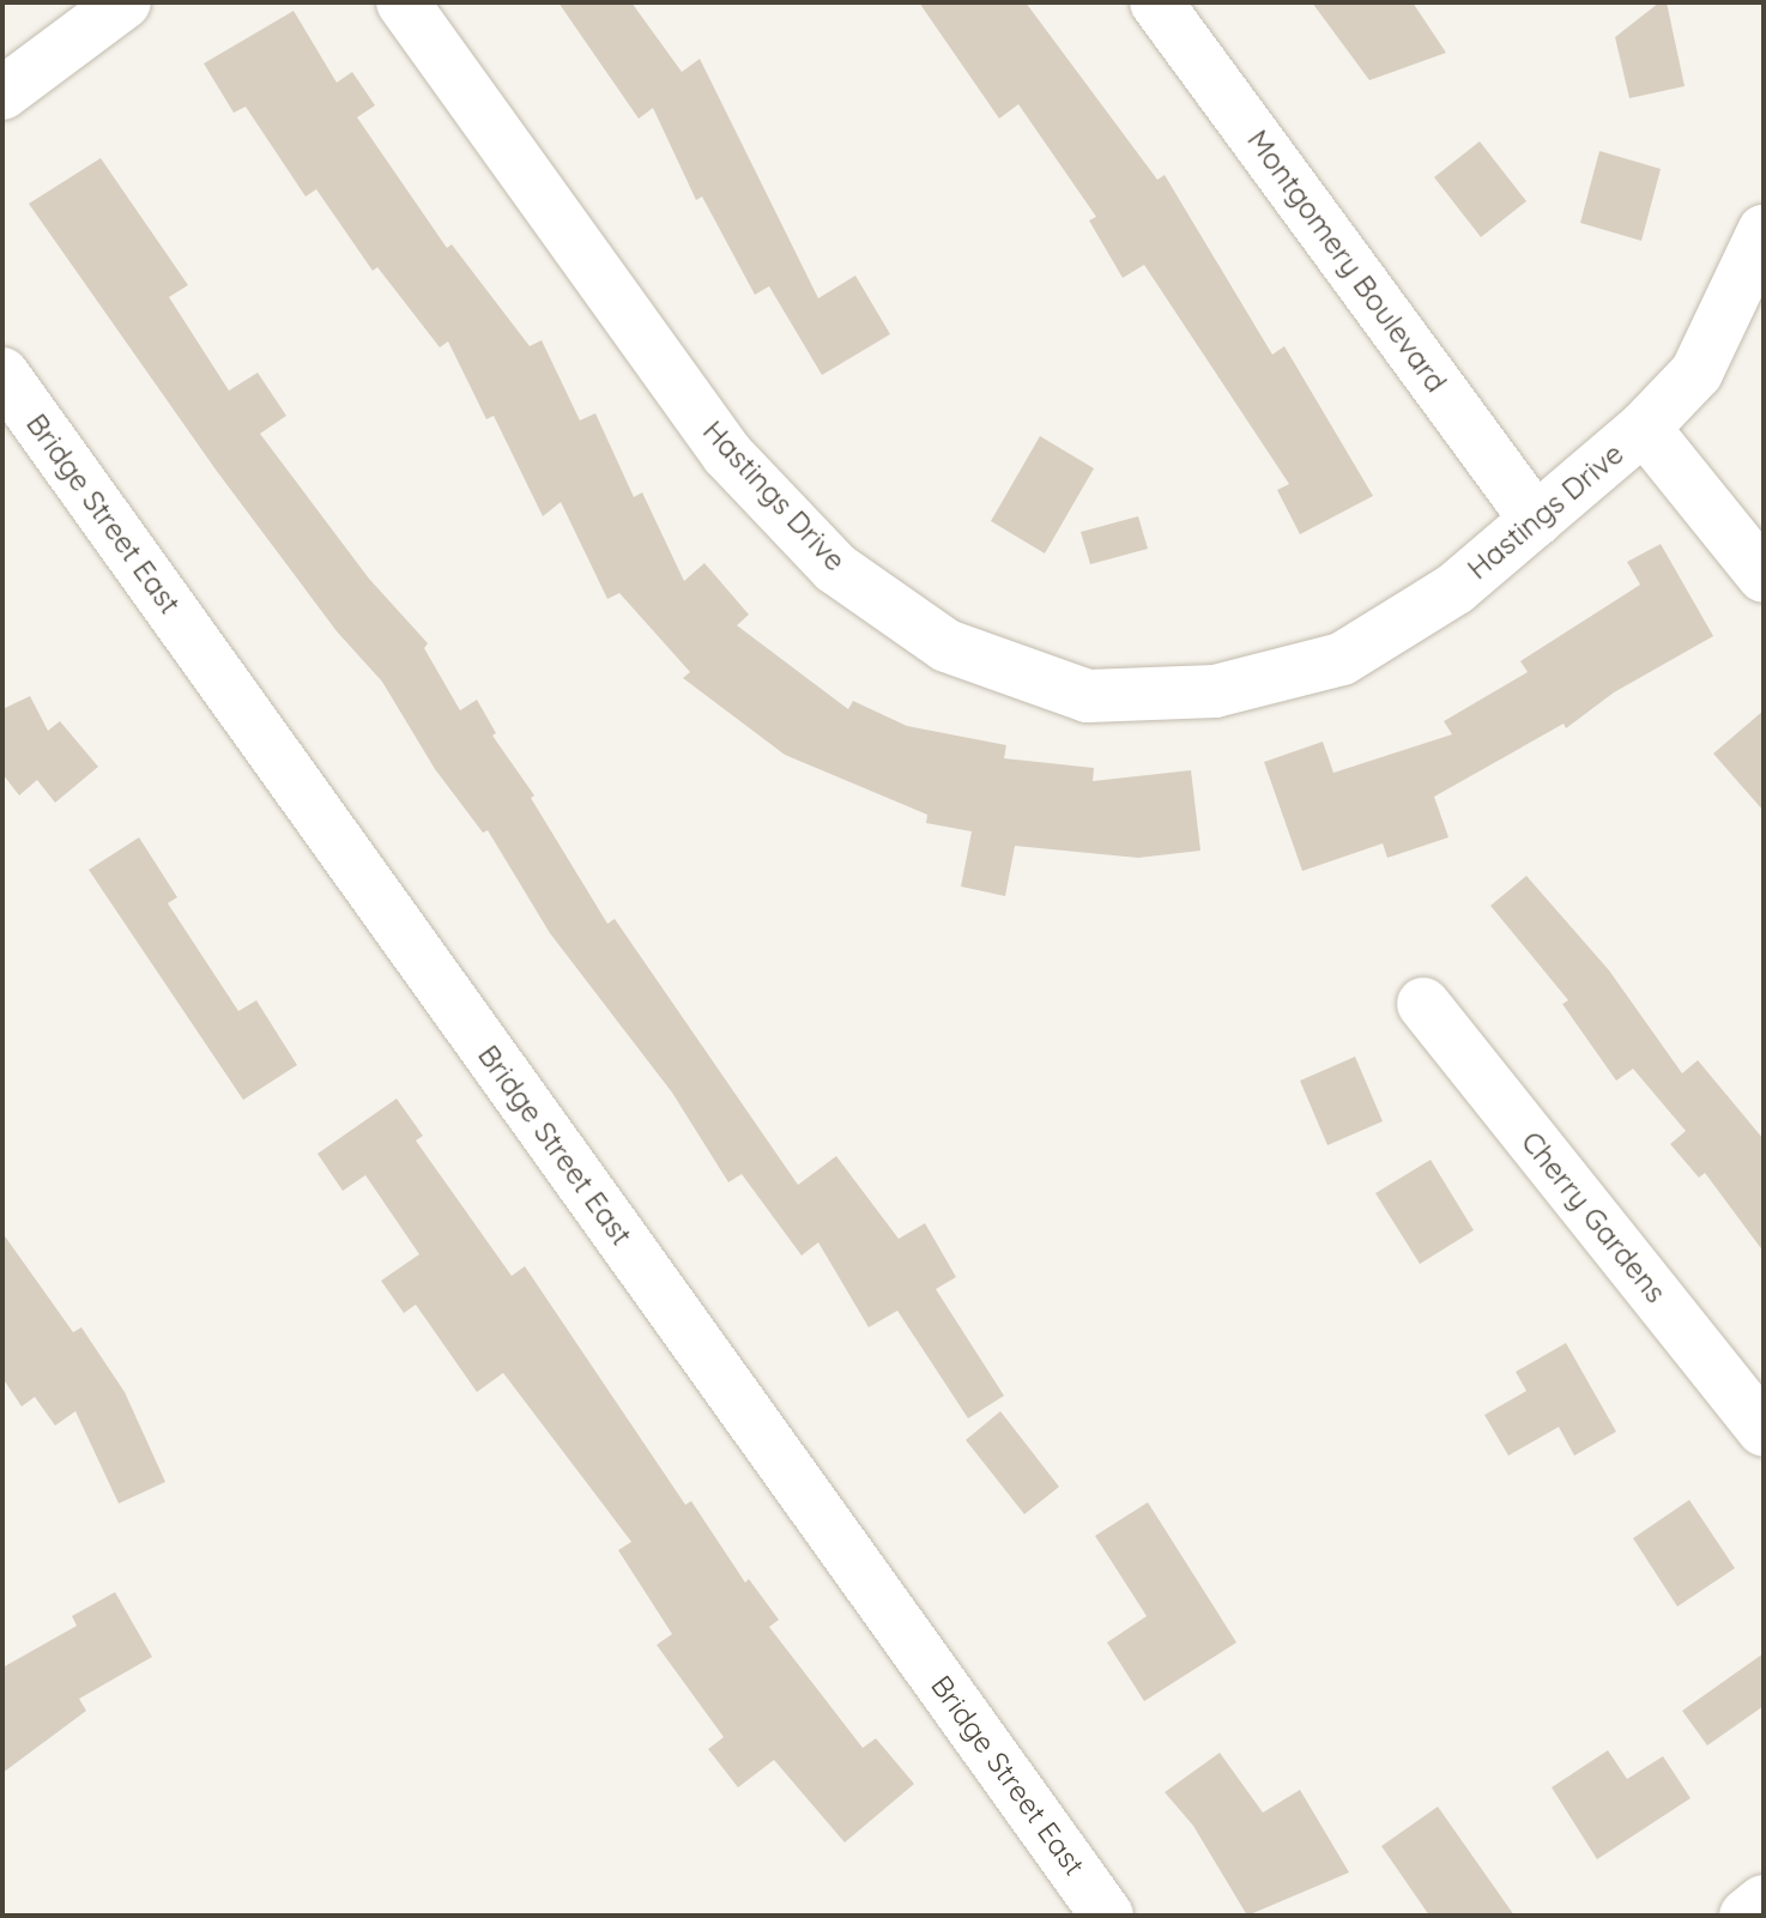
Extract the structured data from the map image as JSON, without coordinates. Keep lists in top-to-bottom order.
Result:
{
  "streets": {
    "street": [
      "Montgomery Boulevard",
      "Hastings Drive",
      "Bridge Street East",
      "Cherry Gardens"
    ]
  },
  "crossings": [
    ["Montgomery Boulevard", "Hastings Drive"]
  ]
}
